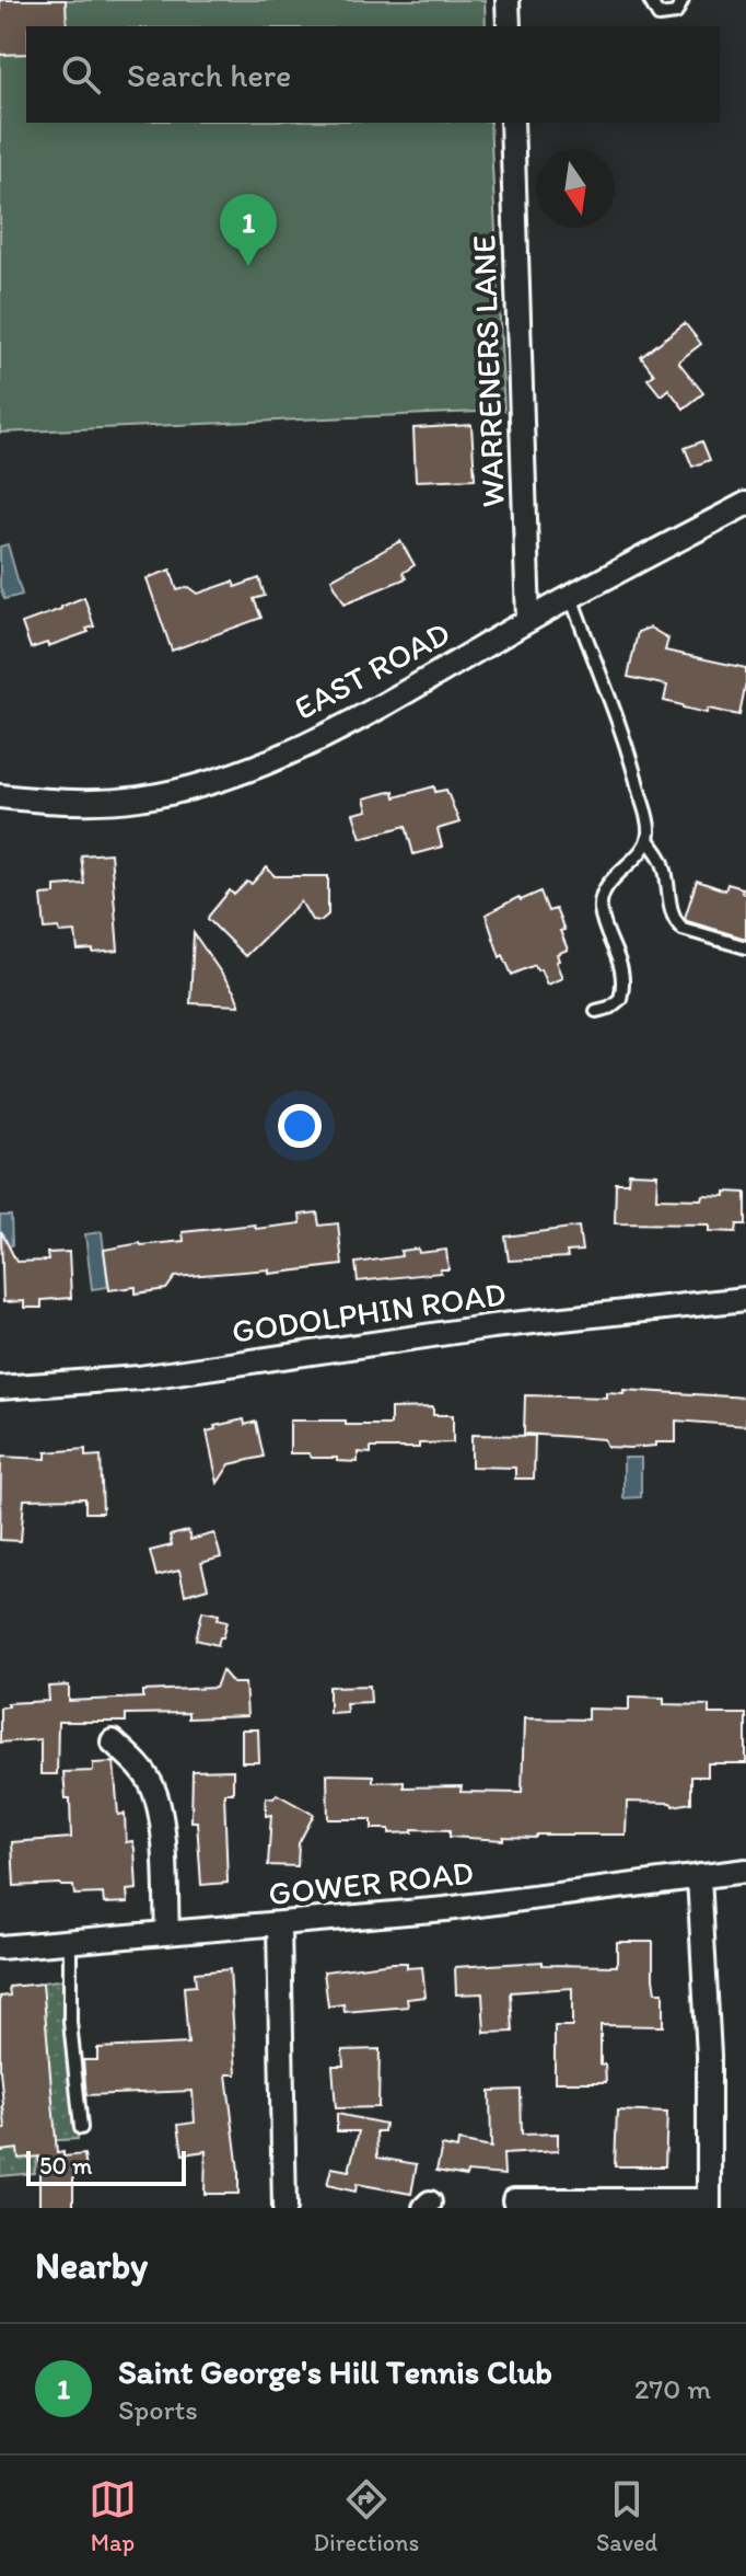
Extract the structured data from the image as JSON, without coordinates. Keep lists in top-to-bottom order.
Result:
{
  "streets": {
    "street": [
      "WARRENERS LANE",
      "EAST ROAD",
      "GODOLPHIN ROAD",
      "GOWER ROAD"
    ]
  },
  "crossings": [
    ["WARRENERS LANE", "EAST ROAD"]
  ],
  "scale_bar": "50 m",
  "north": "bottom",
  "page": {
    "search": "Search here",
    "pins": "1",
    "scale": "50 m",
    "heading": "Nearby",
    "list": [
      {
        "mark": "1",
        "name": "Saint George's Hill Tennis Club",
        "note": "Sports",
        "value": "270 m"
      }
    ],
    "nav": ["Map", "Directions", "Saved"]
  }
}
